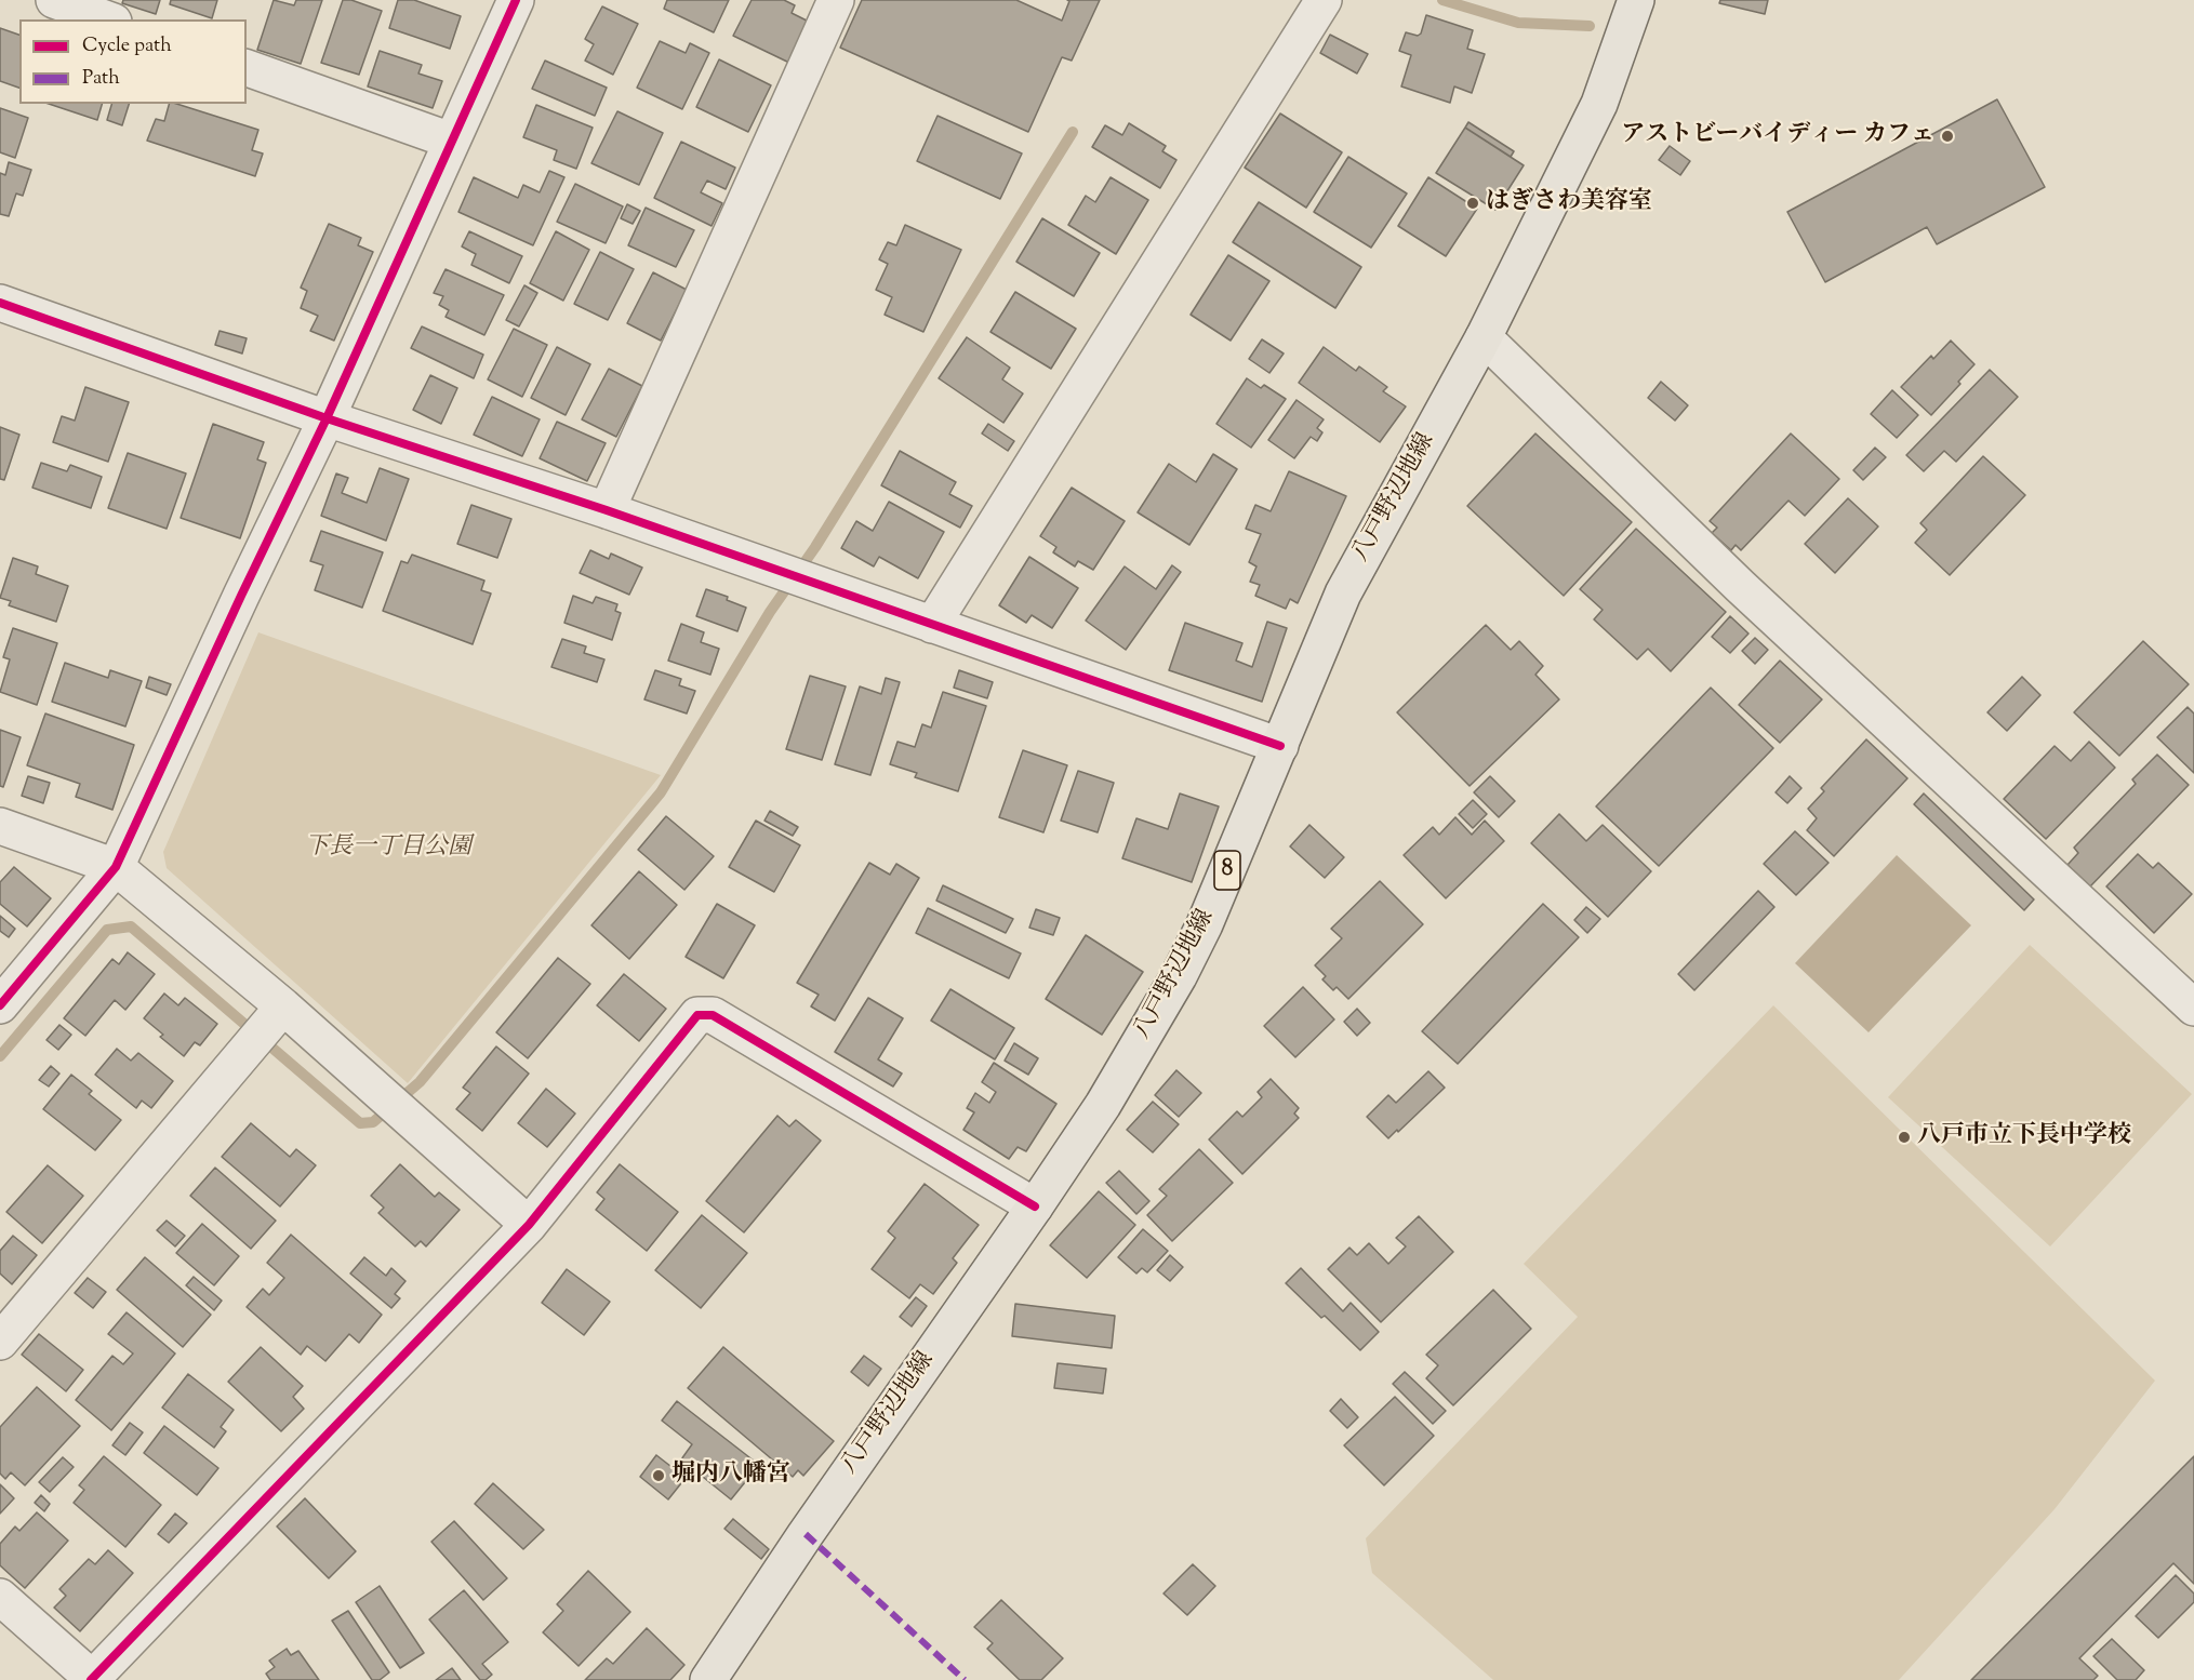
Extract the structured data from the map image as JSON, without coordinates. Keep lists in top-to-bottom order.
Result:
{
  "streets": {
    "main road": ["八戸野辺地線", "8"]
  },
  "parks": ["下長一丁目公園"],
  "places": [
    "アストビーバイディー カフェ",
    "はぎさわ美容室",
    "八戸市立下長中学校",
    "堀内八幡宮"
  ],
  "legend": ["Cycle path", "Path"]
}
